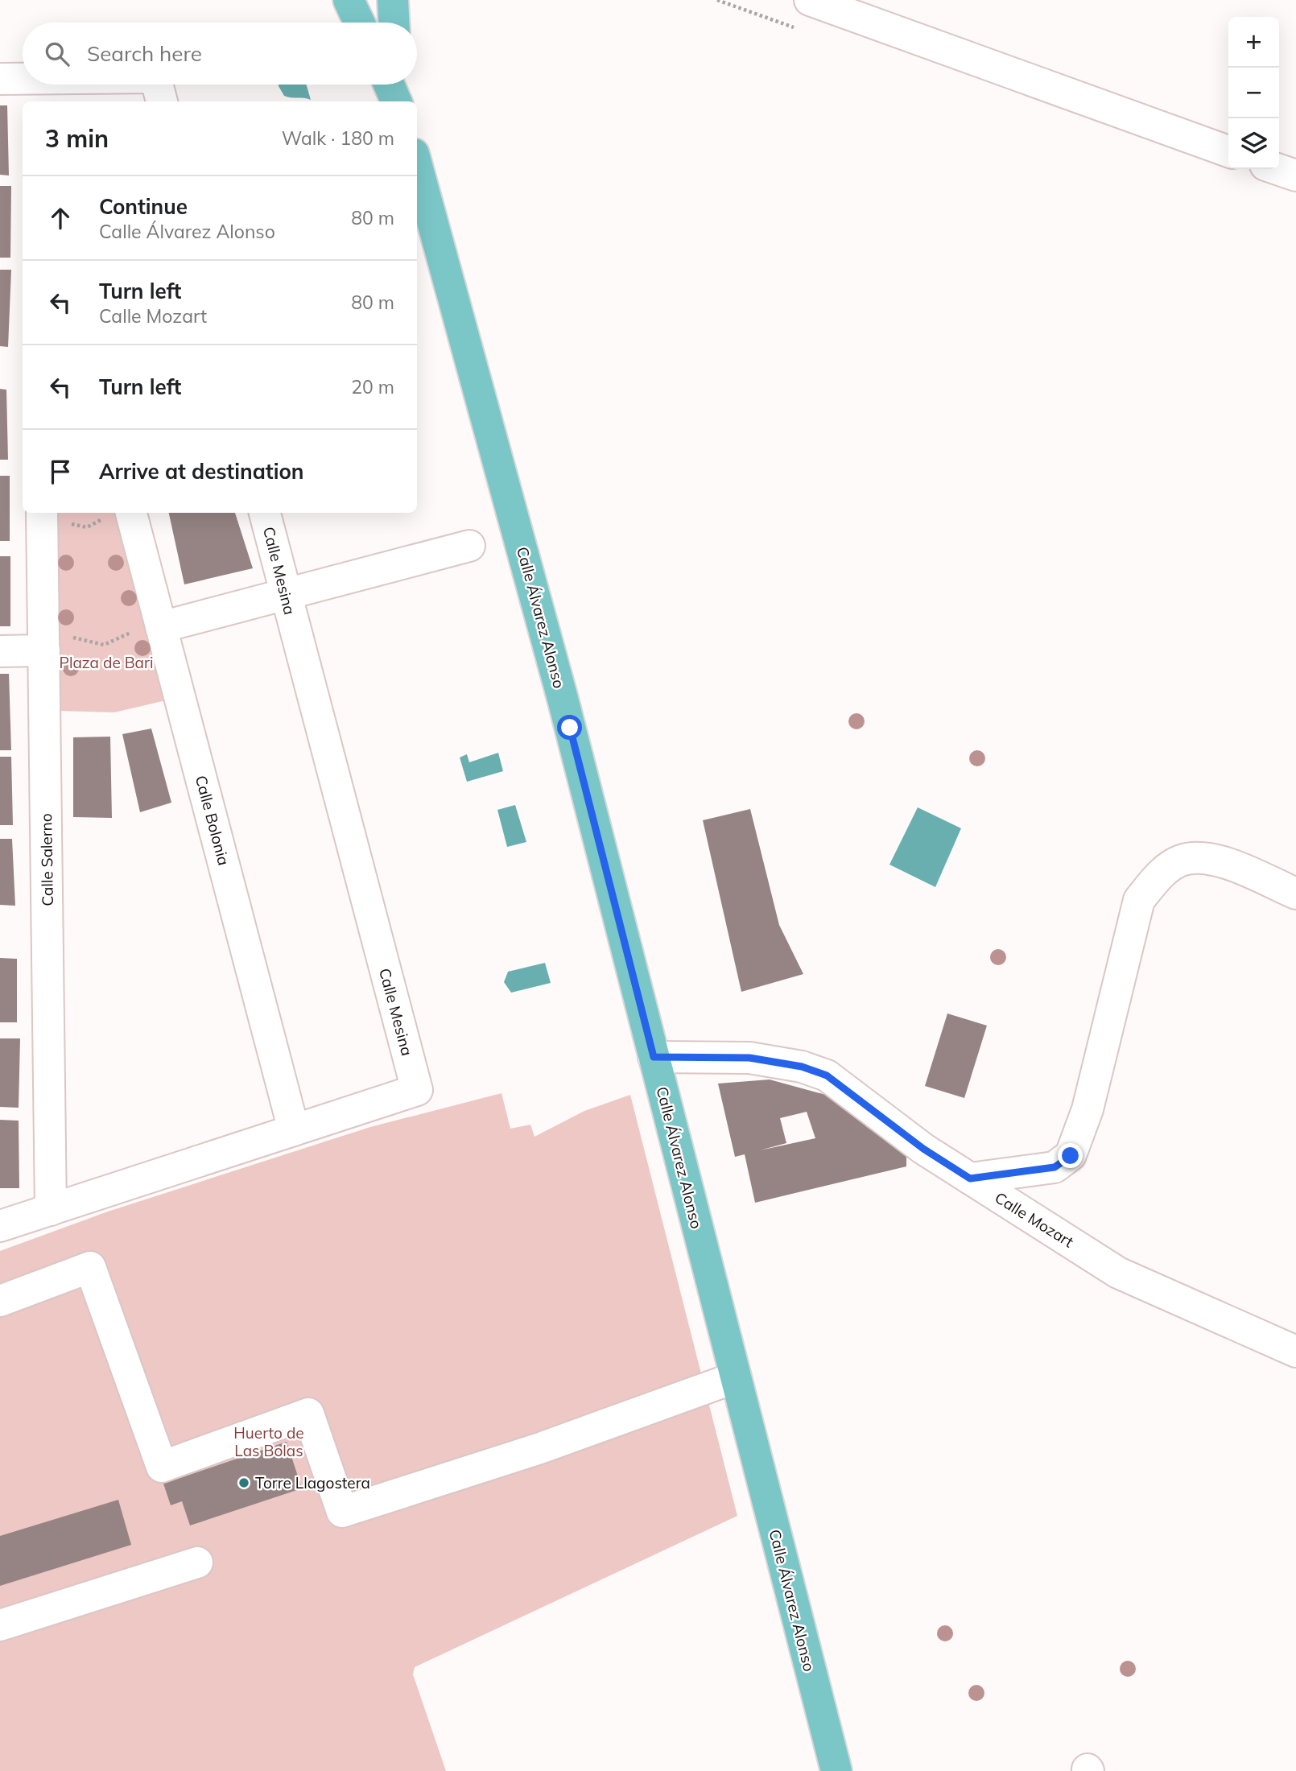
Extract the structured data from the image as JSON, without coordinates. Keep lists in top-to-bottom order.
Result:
{
  "streets": {
    "main road": ["Calle Álvarez Alonso"],
    "street": [
      "Calle Mesina",
      "Calle Bolonia",
      "Calle Salerno",
      "Calle Mozart"
    ]
  },
  "crossings": [
    ["Calle Mesina", "Calle Bolonia"],
    ["Calle Mesina", "Calle Salerno"],
    ["Calle Álvarez Alonso", "Calle Mozart"]
  ],
  "parks": ["Plaza de Bari", "Huerto de Las Bolas"],
  "places": ["Torre Llagostera"],
  "page": {
    "map_buttons": ["+", "−"],
    "search": "Search here",
    "heading": ["3 min", "Walk · 180 m"],
    "list": [
      ["Continue", "Calle Álvarez Alonso", "80 m"],
      ["Turn left", "Calle Mozart", "80 m"],
      ["Turn left", "20 m"],
      "Arrive at destination"
    ]
  }
}
